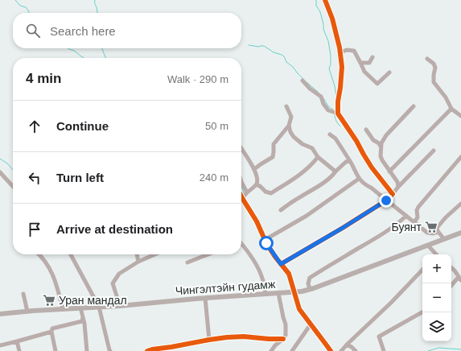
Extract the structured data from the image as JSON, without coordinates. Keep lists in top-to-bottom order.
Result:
{
  "streets": {
    "main road": ["Чингэлтэйн гудамж"]
  },
  "places": {
    "supermarket": ["Буянт", "Уран мандал"]
  },
  "page": {
    "search": "Search here",
    "heading": ["4 min", "Walk · 290 m"],
    "list": [
      ["Continue", "50 m"],
      ["Turn left", "240 m"],
      "Arrive at destination"
    ],
    "map_buttons": ["+", "−"]
  }
}
